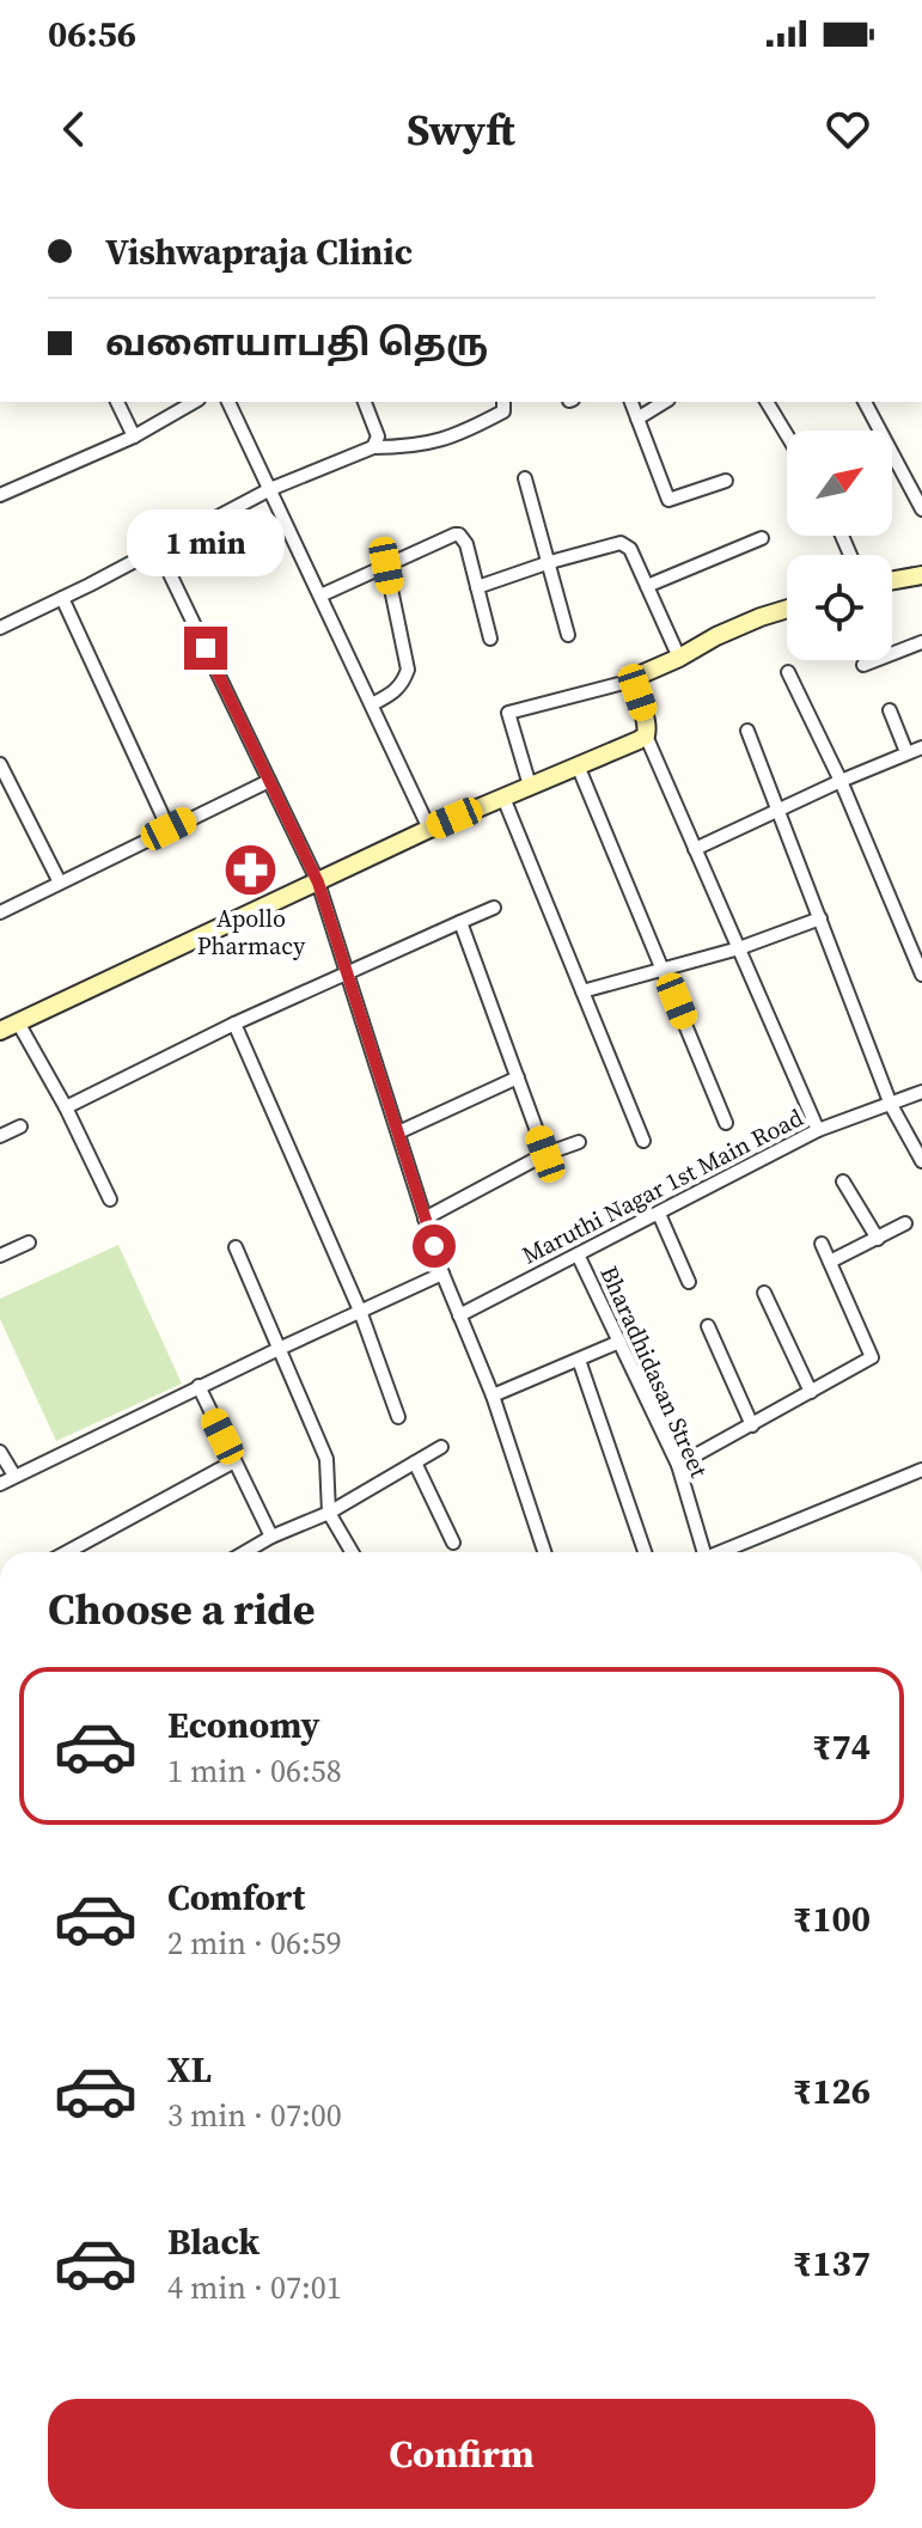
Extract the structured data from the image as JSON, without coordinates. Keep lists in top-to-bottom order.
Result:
{
  "streets": {
    "street": ["Maruthi Nagar 1st Main Road", "Bharadhidasan Street"]
  },
  "crossings": [
    ["Maruthi Nagar 1st Main Road", "Bharadhidasan Street"]
  ],
  "places": {
    "pharmacy": ["Apollo Pharmacy"]
  },
  "north": "top right",
  "page": {
    "status": "06:56",
    "header": "Swyft",
    "banner": ["Vishwapraja Clinic", "வளையாபதி தெரு"],
    "bubble": "1 min",
    "heading": "Choose a ride",
    "list": [
      {
        "name": "Economy",
        "note": "1 min · 06:58",
        "value": "₹74"
      },
      {
        "name": "Comfort",
        "note": "2 min · 06:59",
        "value": "₹100"
      },
      {
        "name": "XL",
        "note": "3 min · 07:00",
        "value": "₹126"
      },
      {
        "name": "Black",
        "note": "4 min · 07:01",
        "value": "₹137"
      }
    ],
    "buttons": "Confirm"
  }
}
